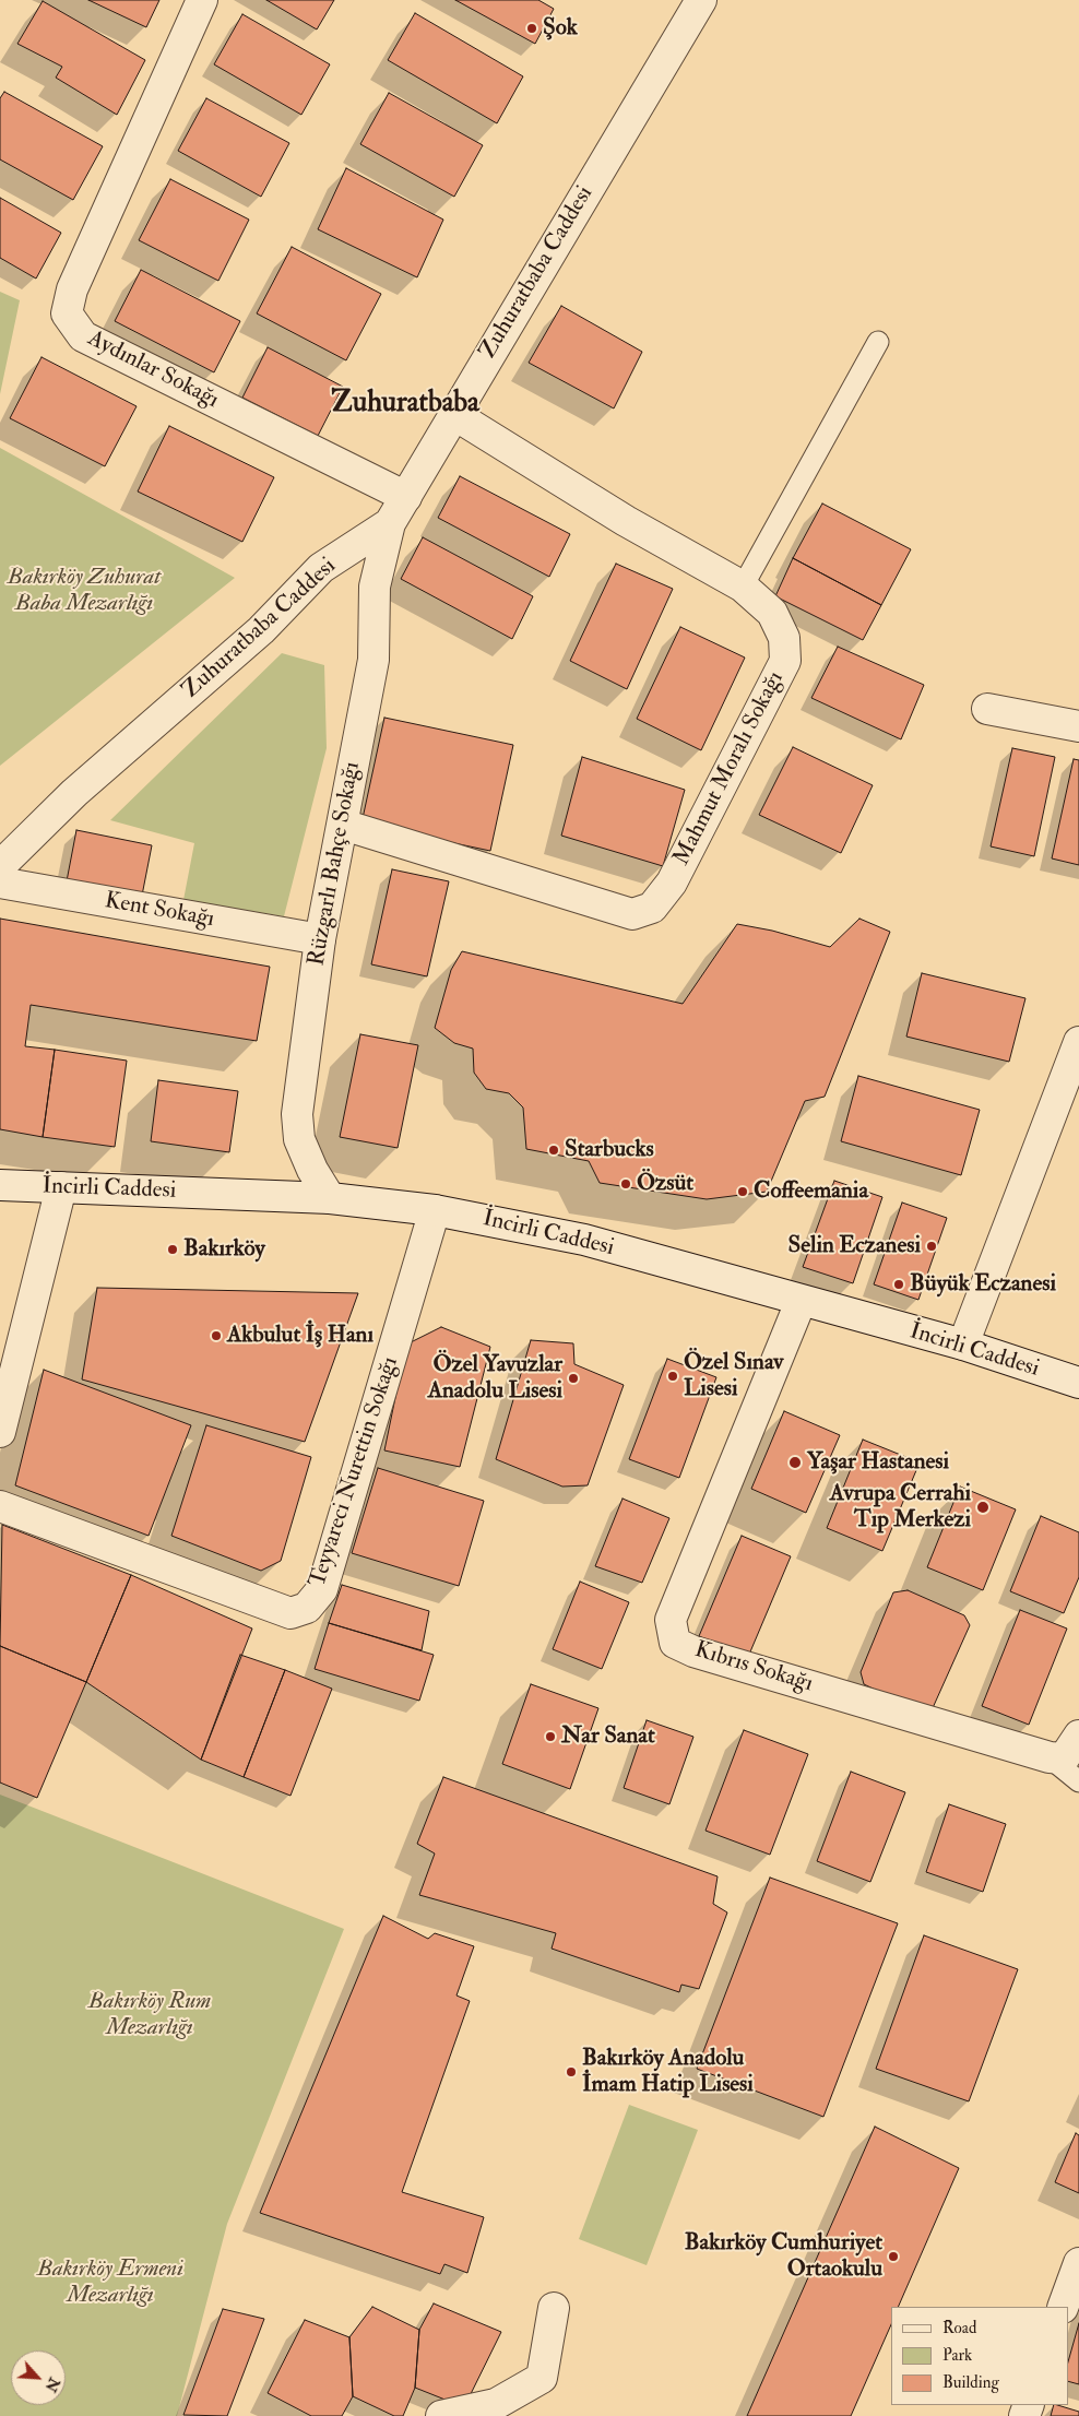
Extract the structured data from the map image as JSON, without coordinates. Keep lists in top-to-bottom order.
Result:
{
  "streets": {
    "street": [
      "Zuhuratbaba Caddesi",
      "Aydınlar Sokağı",
      "Mahmut Moralı Sokağı",
      "Rüzgarlı Bahçe Sokağı",
      "Kent Sokağı",
      "İncirli Caddesi",
      "Teyyareci Nurettin Sokağı",
      "Kıbrıs Sokağı"
    ]
  },
  "crossings": [
    ["Zuhuratbaba Caddesi", "Aydınlar Sokağı"],
    ["Zuhuratbaba Caddesi", "Mahmut Moralı Sokağı"],
    ["Zuhuratbaba Caddesi", "Rüzgarlı Bahçe Sokağı"],
    ["Mahmut Moralı Sokağı", "Rüzgarlı Bahçe Sokağı"],
    ["Rüzgarlı Bahçe Sokağı", "Kent Sokağı"],
    ["Rüzgarlı Bahçe Sokağı", "İncirli Caddesi"],
    ["İncirli Caddesi", "Teyyareci Nurettin Sokağı"],
    ["İncirli Caddesi", "Kıbrıs Sokağı"]
  ],
  "districts": ["Zuhuratbaba"],
  "parks": ["Bakırköy Zuhurat Baba Mezarlığı", "Bakırköy Rum Mezarlığı", "Bakırköy Ermeni Mezarlığı"],
  "places": [
    "Şok",
    "Starbucks",
    "Özsüt",
    "Coffeemania",
    "Selin Eczanesi",
    "Bakırköy",
    "Büyük Eczanesi",
    "Akbulut İş Hanı",
    "Özel Sınav Lisesi",
    "Özel Yavuzlar Anadolu Lisesi",
    "Yaşar Hastanesi",
    "Avrupa Cerrahi Tıp Merkezi",
    "Nar Sanat",
    "Bakırköy Anadolu İmam Hatip Lisesi",
    "Bakırköy Cumhuriyet Ortaokulu"
  ],
  "legend": ["Road", "Park", "Building"],
  "north": "bottom right"
}
